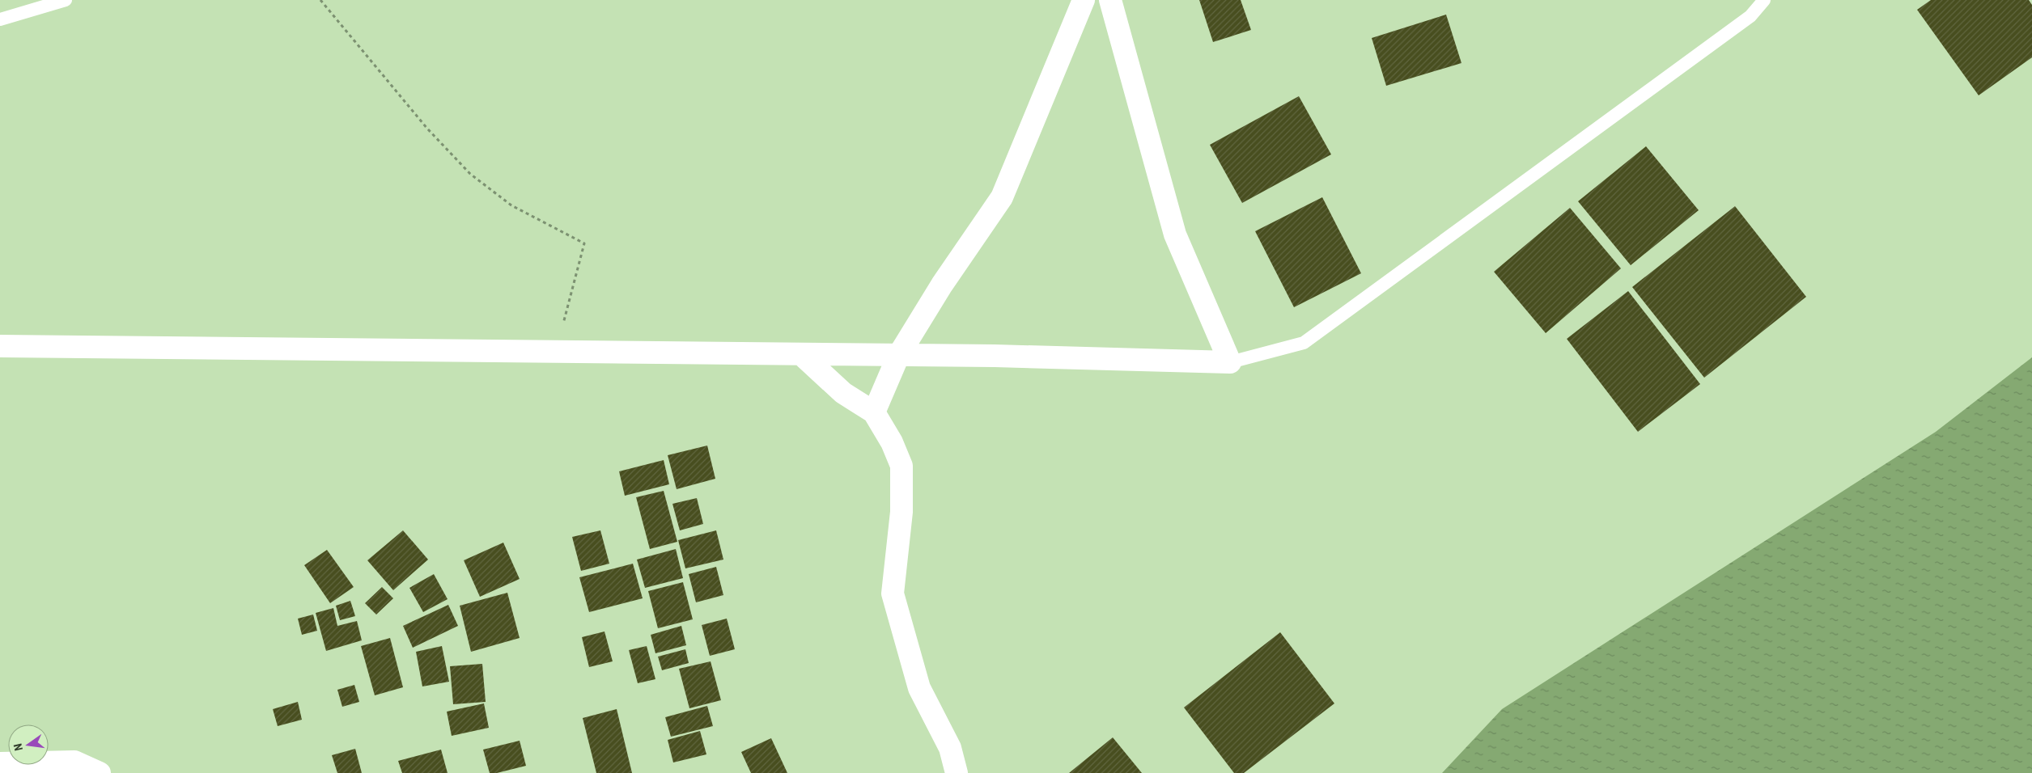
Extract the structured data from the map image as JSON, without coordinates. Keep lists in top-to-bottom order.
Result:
{
  "north": "left"
}
